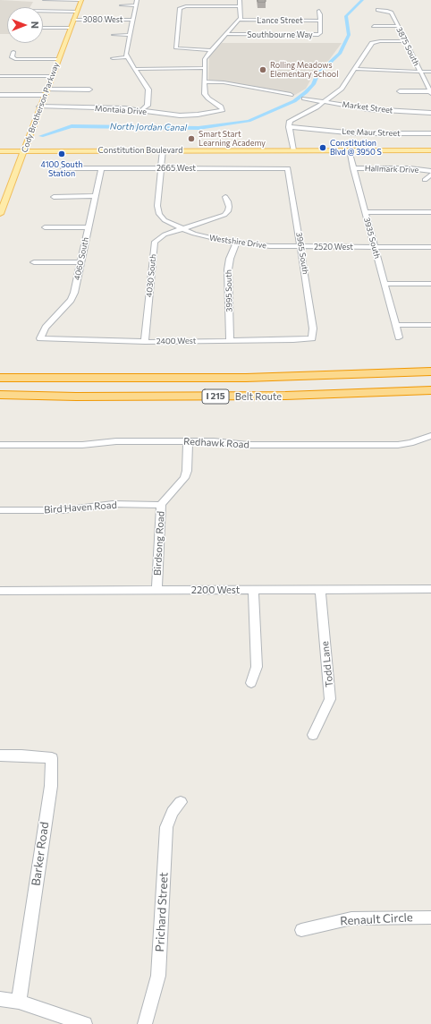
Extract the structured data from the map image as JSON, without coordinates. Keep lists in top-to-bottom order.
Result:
{
  "streets": {
    "highway": ["I 215", "Belt Route"],
    "main road": ["Cody Brotherson Parkway", "Constitution Boulevard"],
    "street": [
      "3080 West",
      "Lance Street",
      "Southbourne Way",
      "3875 South",
      "Market Street",
      "Montaia Drive",
      "Lee Maur Street",
      "2665 West",
      "Hallmark Drive",
      "3935 South",
      "Westshire Drive",
      "2520 West",
      "3965 South",
      "4060 South",
      "4030 South",
      "3995 South",
      "2400 West",
      "Redhawk Road",
      "Bird Haven Road",
      "Birdsong Road",
      "2200 West",
      "Todd Lane",
      "Barker Road",
      "Prichard Street",
      "Renault Circle"
    ]
  },
  "crossings": [
    ["3080 West", "Cody Brotherson Parkway"],
    ["Lance Street", "Southbourne Way"],
    ["Cody Brotherson Parkway", "Montaia Drive"],
    ["Cody Brotherson Parkway", "Constitution Boulevard"],
    ["Constitution Boulevard", "3935 South"],
    ["Constitution Boulevard", "Westshire Drive"],
    ["2665 West", "Westshire Drive"],
    ["2665 West", "3965 South"],
    ["2665 West", "4060 South"],
    ["Hallmark Drive", "3935 South"],
    ["3935 South", "2520 West"],
    ["Westshire Drive", "2520 West"],
    ["Westshire Drive", "3965 South"],
    ["Westshire Drive", "4030 South"],
    ["Westshire Drive", "3995 South"],
    ["2520 West", "3965 South"],
    ["3965 South", "2400 West"],
    ["4060 South", "2400 West"],
    ["4030 South", "2400 West"],
    ["3995 South", "2400 West"],
    ["Redhawk Road", "Birdsong Road"],
    ["Bird Haven Road", "Birdsong Road"],
    ["Birdsong Road", "2200 West"],
    ["2200 West", "Todd Lane"]
  ],
  "water": ["North Jordan Canal"],
  "places": [
    "Rolling Meadows Elementary School",
    "Smart Start Learning Academy",
    "Constitution Blvd @ 3950 S",
    "4100 South Station"
  ],
  "north": "right"
}
